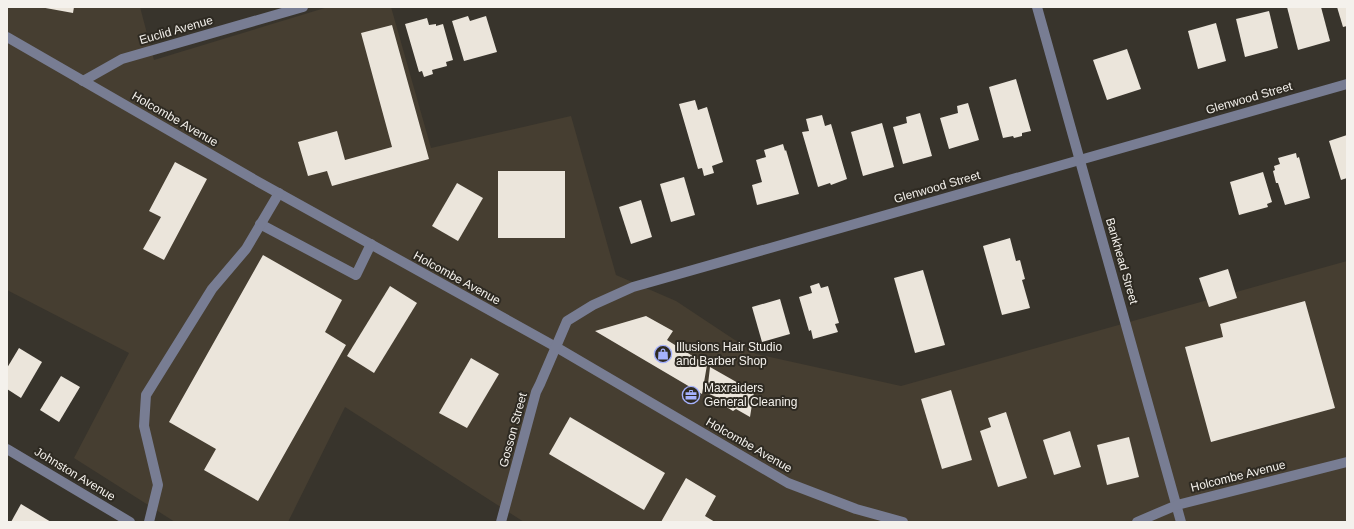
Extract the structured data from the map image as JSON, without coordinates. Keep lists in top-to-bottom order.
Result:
{
  "streets": {
    "street": [
      "Euclid Avenue",
      "Glenwood Street",
      "Holcombe Avenue",
      "Bankhead Street",
      "Gosson Street",
      "Johnston Avenue"
    ]
  },
  "crossings": [
    ["Euclid Avenue", "Holcombe Avenue"],
    ["Glenwood Street", "Holcombe Avenue"],
    ["Glenwood Street", "Bankhead Street"],
    ["Glenwood Street", "Gosson Street"],
    ["Holcombe Avenue", "Bankhead Street"],
    ["Holcombe Avenue", "Gosson Street"]
  ],
  "places": {
    "shop": ["Illusions Hair Studio and Barber Shop"],
    "office": ["Maxraiders General Cleaning"]
  }
}
